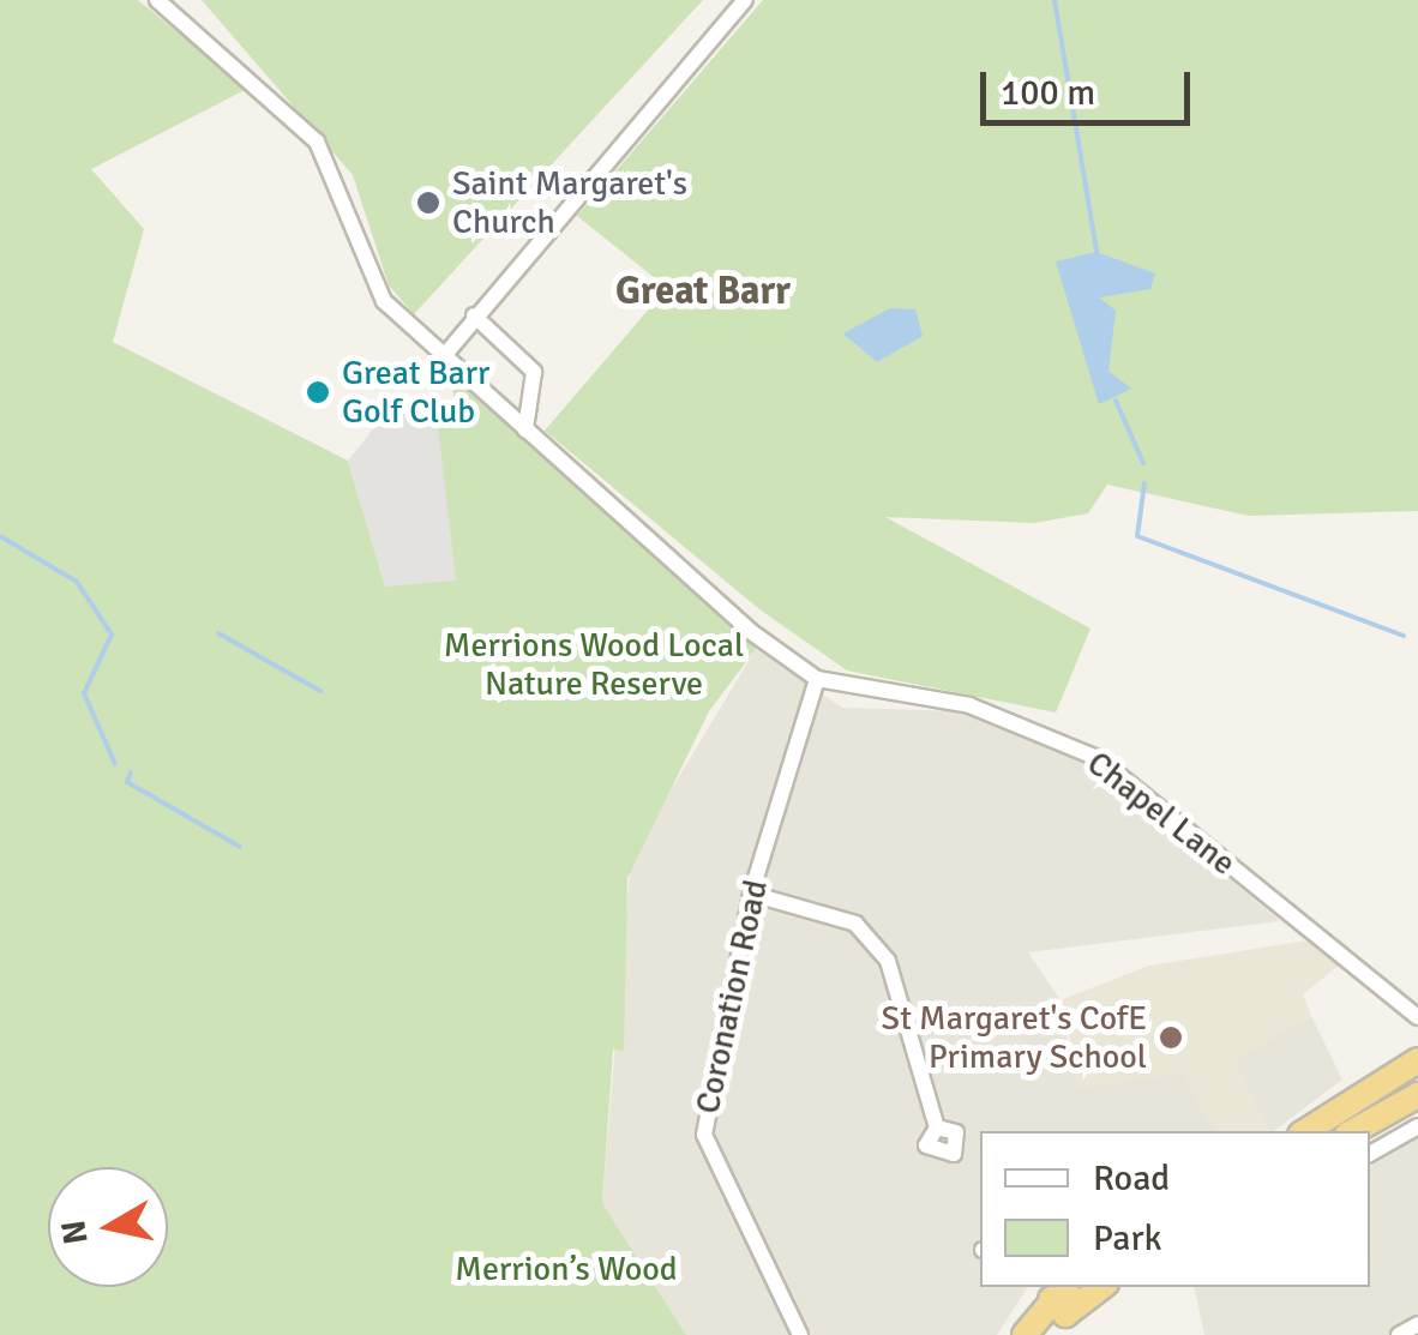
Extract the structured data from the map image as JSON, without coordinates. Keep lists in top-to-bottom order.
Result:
{
  "streets": {
    "street": ["Chapel Lane", "Coronation Road"]
  },
  "crossings": [
    ["Chapel Lane", "Coronation Road"]
  ],
  "districts": ["Great Barr"],
  "parks": ["Merrions Wood Local Nature Reserve", "Merrion’s Wood"],
  "places": ["Saint Margaret's Church", "Great Barr Golf Club", "St Margaret's CofE Primary School"],
  "legend": ["Road", "Park"],
  "scale_bar": "100 m",
  "north": "left"
}
